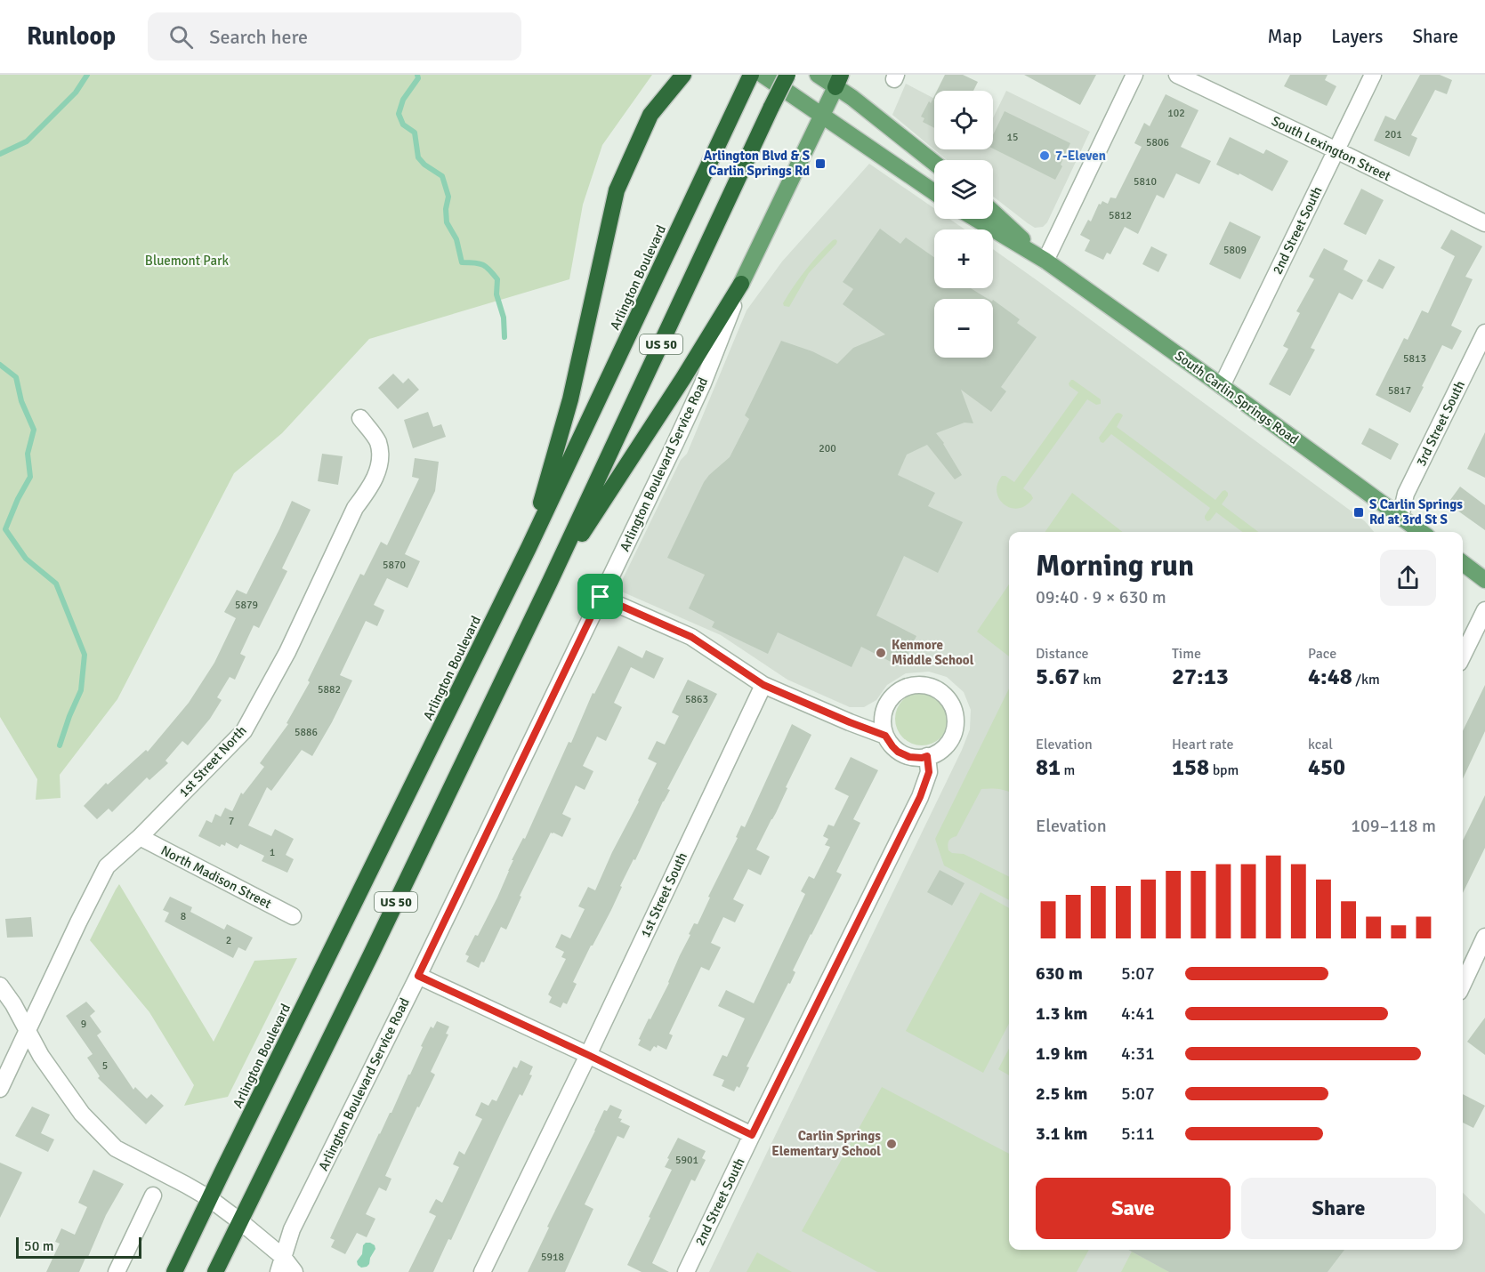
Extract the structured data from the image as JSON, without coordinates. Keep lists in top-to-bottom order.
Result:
{
  "streets": {
    "highway": ["Arlington Boulevard", "US 50"],
    "main road": ["South Carlin Springs Road", "Arlington Boulevard Service Road"],
    "street": [
      "South Lexington Street",
      "2nd Street South",
      "3rd Street South",
      "1st Street North",
      "North Madison Street",
      "1st Street South"
    ]
  },
  "crossings": [
    ["South Lexington Street", "2nd Street South"],
    ["2nd Street South", "South Carlin Springs Road"],
    ["South Carlin Springs Road", "3rd Street South"],
    ["1st Street North", "North Madison Street"]
  ],
  "parks": ["Bluemont Park"],
  "places": {
    "other": ["7-Eleven", "Kenmore Middle School", "Carlin Springs Elementary School"],
    "transit": ["Arlington Blvd & S Carlin Springs Rd", "S Carlin Springs Rd at 3rd St S"]
  },
  "house_numbers": [
    "102",
    "201",
    "15",
    "5806",
    "5810",
    "5812",
    "5809",
    "5813",
    "5817",
    "200",
    "5870",
    "5879",
    "5882",
    "5863",
    "5886",
    "7",
    "1",
    "8",
    "2",
    "9",
    "5",
    "5901",
    "5918"
  ],
  "scale_bar": "50 m",
  "page": {
    "header": "Runloop",
    "search": "Search here",
    "nav": ["Map", "Layers", "Share"],
    "map_buttons": ["+", "−"],
    "heading": ["Morning run", "09:40 · 9 × 630 m"],
    "stats": [
      ["Distance", "5.67 km"],
      ["Time", "27:13"],
      ["Pace", "4:48 /km"],
      ["Elevation", "81 m"],
      ["Heart rate", "158 bpm"],
      ["kcal", "450"]
    ],
    "chart": ["Elevation", "109–118 m"],
    "list": [
      {
        "name": "630 m",
        "note": "5:07"
      },
      {
        "name": "1.3 km",
        "note": "4:41"
      },
      {
        "name": "1.9 km",
        "note": "4:31"
      },
      {
        "name": "2.5 km",
        "note": "5:07"
      },
      {
        "name": "3.1 km",
        "note": "5:11"
      }
    ],
    "buttons": ["Save", "Share"],
    "scale": "50 m"
  }
}
